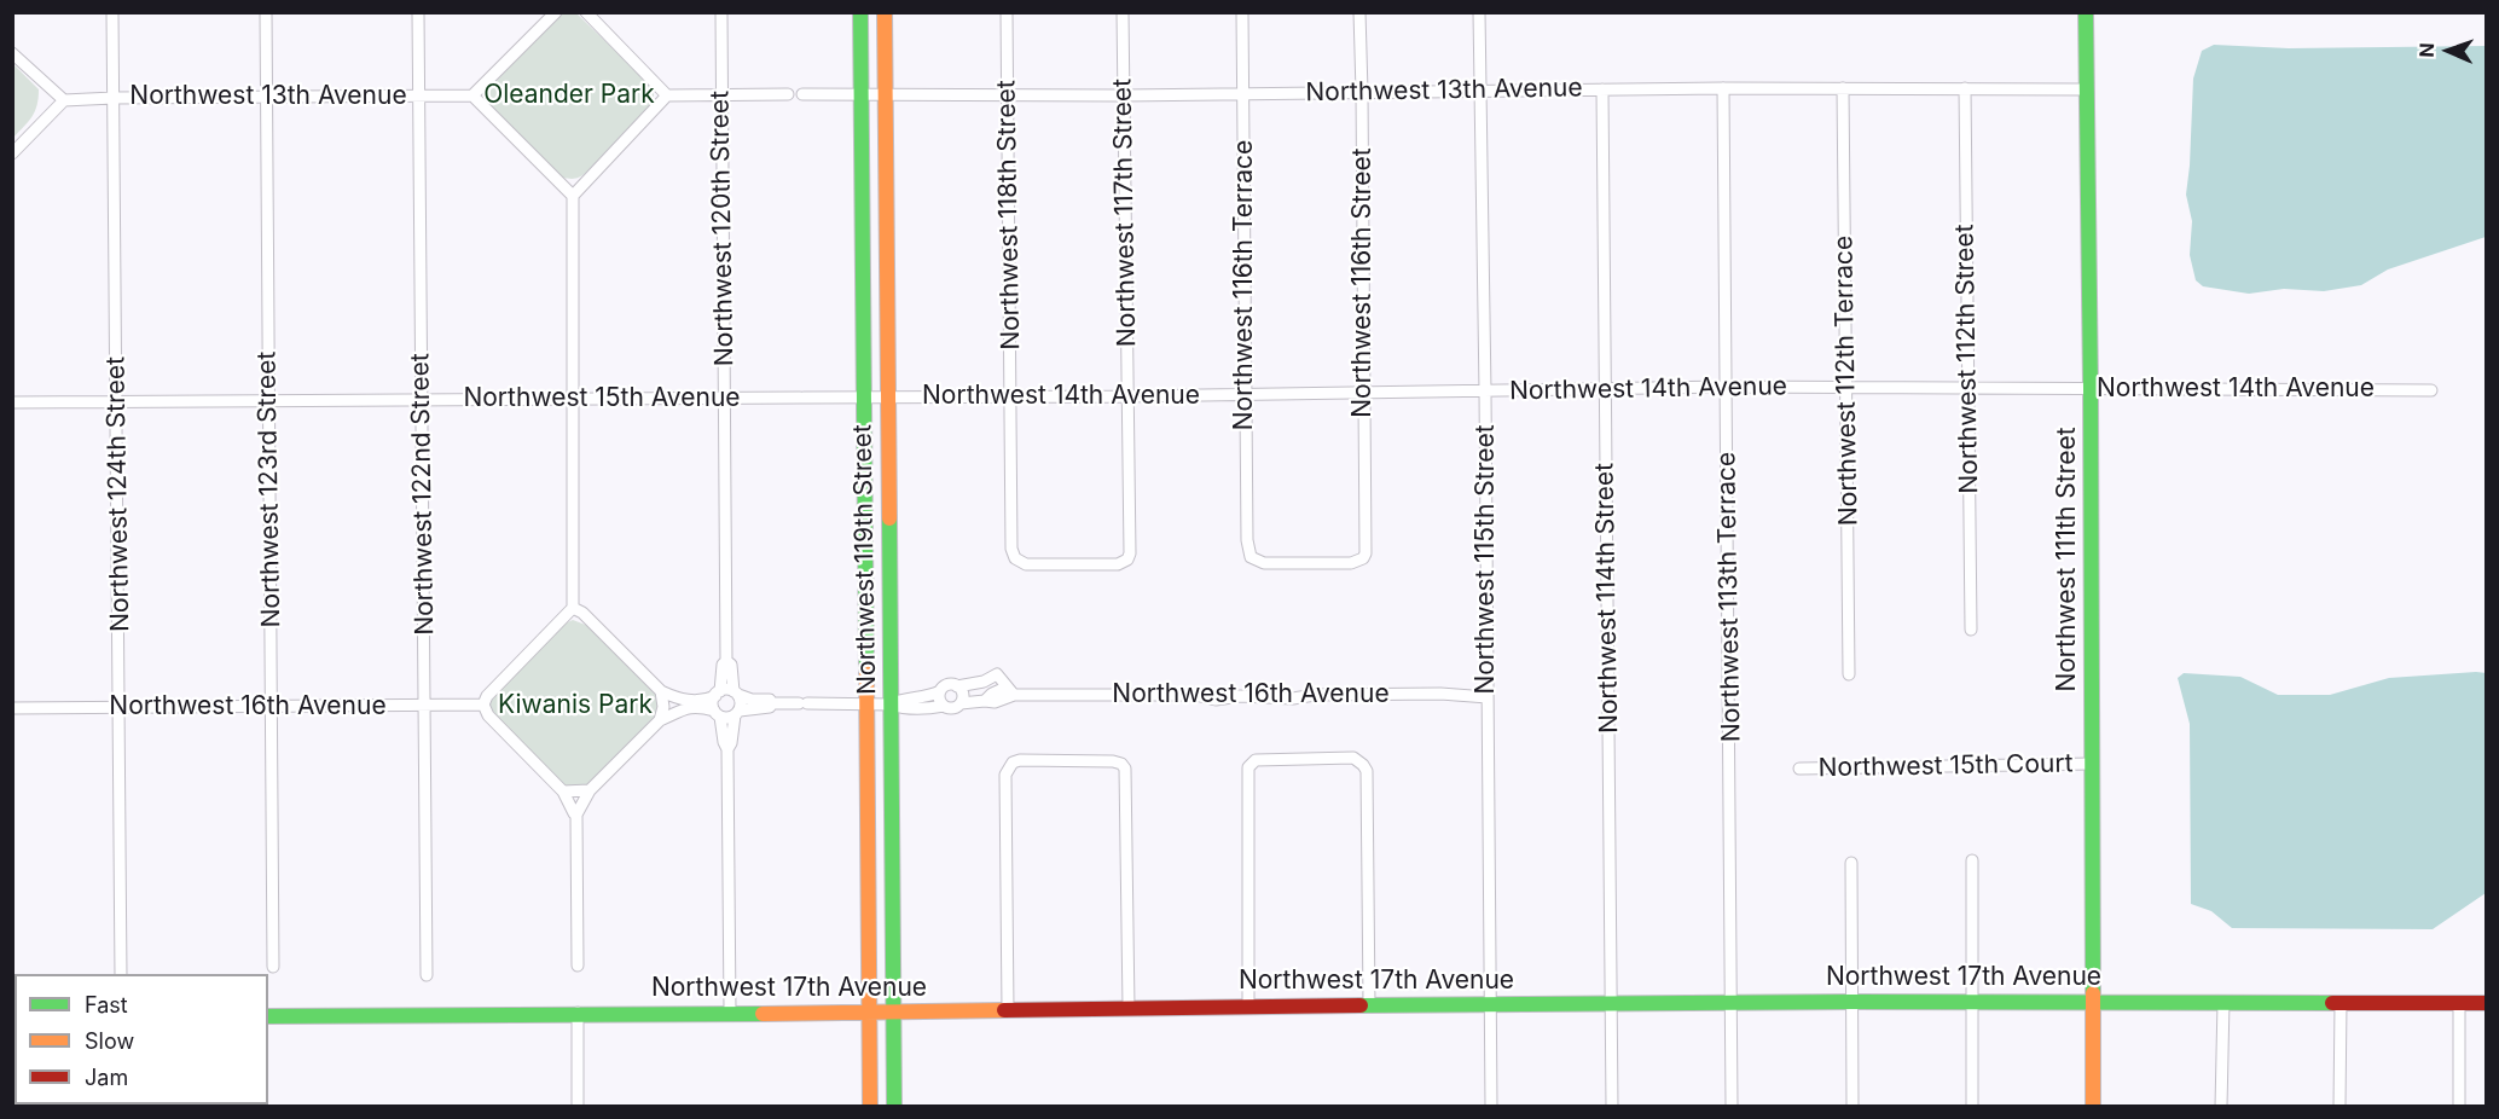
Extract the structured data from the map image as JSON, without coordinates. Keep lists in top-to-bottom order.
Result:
{
  "streets": {
    "main road": ["Northwest 119th Street", "Northwest 111th Street", "Northwest 17th Avenue"],
    "street": [
      "Northwest 13th Avenue",
      "Northwest 117th Street",
      "Northwest 118th Street",
      "Northwest 120th Street",
      "Northwest 116th Street",
      "Northwest 116th Terrace",
      "Northwest 112th Street",
      "Northwest 112th Terrace",
      "Northwest 14th Avenue",
      "Northwest 15th Avenue",
      "Northwest 123rd Street",
      "Northwest 124th Street",
      "Northwest 122nd Street",
      "Northwest 115th Street",
      "Northwest 113th Terrace",
      "Northwest 114th Street",
      "Northwest 16th Avenue",
      "Northwest 15th Court"
    ]
  },
  "crossings": [
    ["Northwest 13th Avenue", "Northwest 117th Street"],
    ["Northwest 13th Avenue", "Northwest 118th Street"],
    ["Northwest 13th Avenue", "Northwest 116th Street"],
    ["Northwest 13th Avenue", "Northwest 116th Terrace"],
    ["Northwest 13th Avenue", "Northwest 112th Street"],
    ["Northwest 13th Avenue", "Northwest 112th Terrace"],
    ["Northwest 13th Avenue", "Northwest 123rd Street"],
    ["Northwest 13th Avenue", "Northwest 124th Street"],
    ["Northwest 13th Avenue", "Northwest 122nd Street"],
    ["Northwest 13th Avenue", "Northwest 119th Street"],
    ["Northwest 13th Avenue", "Northwest 115th Street"],
    ["Northwest 13th Avenue", "Northwest 111th Street"],
    ["Northwest 13th Avenue", "Northwest 113th Terrace"],
    ["Northwest 13th Avenue", "Northwest 114th Street"],
    ["Northwest 117th Street", "Northwest 118th Street"],
    ["Northwest 117th Street", "Northwest 14th Avenue"],
    ["Northwest 118th Street", "Northwest 14th Avenue"],
    ["Northwest 120th Street", "Northwest 15th Avenue"],
    ["Northwest 120th Street", "Northwest 17th Avenue"],
    ["Northwest 116th Street", "Northwest 116th Terrace"],
    ["Northwest 116th Street", "Northwest 14th Avenue"],
    ["Northwest 116th Terrace", "Northwest 14th Avenue"],
    ["Northwest 112th Street", "Northwest 14th Avenue"],
    ["Northwest 112th Terrace", "Northwest 14th Avenue"],
    ["Northwest 14th Avenue", "Northwest 15th Avenue"],
    ["Northwest 14th Avenue", "Northwest 119th Street"],
    ["Northwest 14th Avenue", "Northwest 115th Street"],
    ["Northwest 14th Avenue", "Northwest 111th Street"],
    ["Northwest 14th Avenue", "Northwest 113th Terrace"],
    ["Northwest 14th Avenue", "Northwest 114th Street"],
    ["Northwest 15th Avenue", "Northwest 123rd Street"],
    ["Northwest 15th Avenue", "Northwest 124th Street"],
    ["Northwest 15th Avenue", "Northwest 122nd Street"],
    ["Northwest 15th Avenue", "Northwest 119th Street"],
    ["Northwest 123rd Street", "Northwest 16th Avenue"],
    ["Northwest 124th Street", "Northwest 16th Avenue"],
    ["Northwest 122nd Street", "Northwest 16th Avenue"],
    ["Northwest 119th Street", "Northwest 16th Avenue"],
    ["Northwest 119th Street", "Northwest 17th Avenue"],
    ["Northwest 115th Street", "Northwest 16th Avenue"],
    ["Northwest 115th Street", "Northwest 17th Avenue"],
    ["Northwest 111th Street", "Northwest 15th Court"],
    ["Northwest 111th Street", "Northwest 17th Avenue"],
    ["Northwest 113th Terrace", "Northwest 17th Avenue"],
    ["Northwest 114th Street", "Northwest 17th Avenue"]
  ],
  "parks": ["Oleander Park", "Kiwanis Park"],
  "legend": ["Fast", "Slow", "Jam"],
  "north": "left"
}
